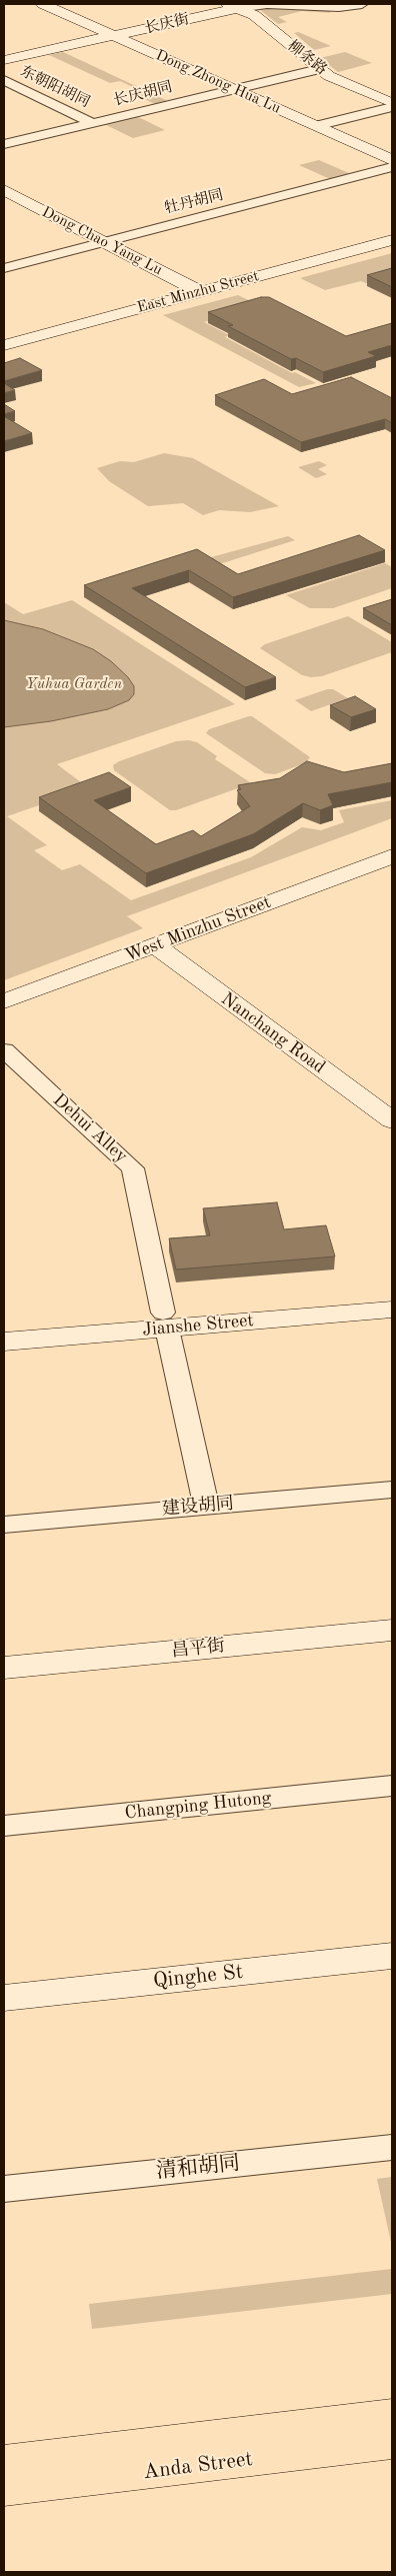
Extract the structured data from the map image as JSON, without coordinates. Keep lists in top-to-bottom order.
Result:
{
  "streets": {
    "main road": ["Anda Street"],
    "street": [
      "长庆街",
      "柳条路",
      "Dong Zhong Hua Lu",
      "东朝阳胡同",
      "长庆胡同",
      "牡丹胡同",
      "Dong Chao Yang Lu",
      "East Minzhu Street",
      "West Minzhu Street",
      "Nanchang Road",
      "Dehui Alley",
      "Jianshe Street",
      "建设胡同",
      "昌平街",
      "Changping Hutong",
      "Qinghe St",
      "清和胡同"
    ]
  },
  "crossings": [
    ["长庆街", "柳条路"],
    ["长庆街", "Dong Zhong Hua Lu"],
    ["柳条路", "长庆胡同"],
    ["Dong Zhong Hua Lu", "长庆胡同"],
    ["东朝阳胡同", "长庆胡同"],
    ["牡丹胡同", "Dong Chao Yang Lu"],
    ["Dong Chao Yang Lu", "East Minzhu Street"],
    ["West Minzhu Street", "Nanchang Road"],
    ["Dehui Alley", "Jianshe Street"],
    ["Dehui Alley", "建设胡同"]
  ],
  "parks": ["Yuhua Garden"]
}
